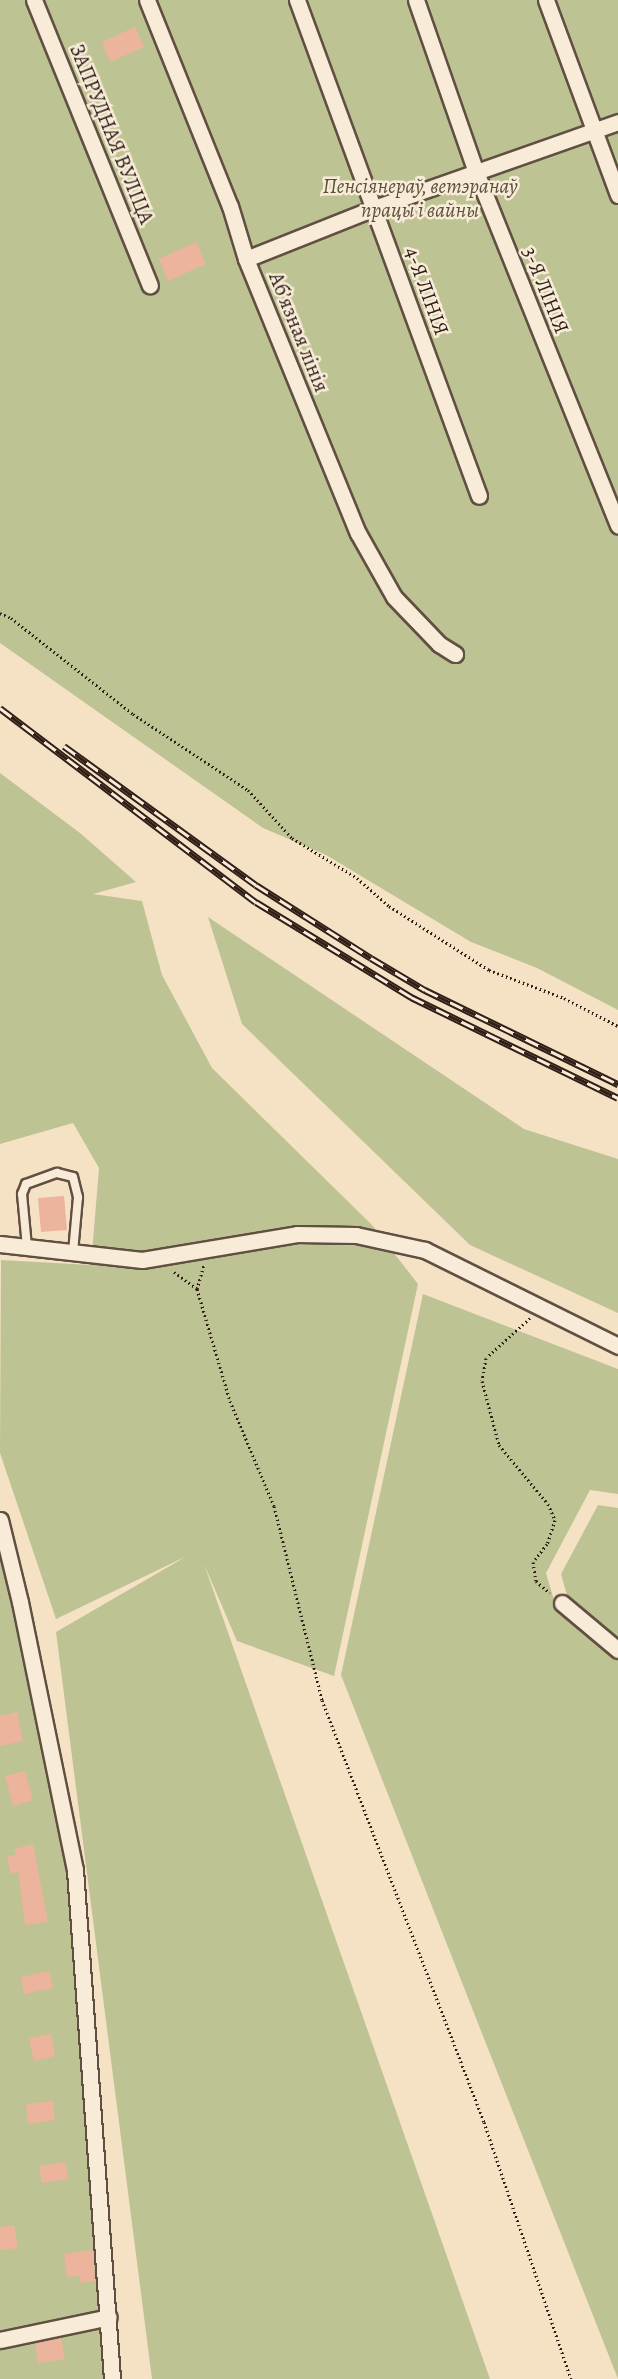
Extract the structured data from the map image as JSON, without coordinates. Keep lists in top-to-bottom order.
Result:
{
  "streets": {
    "street": [
      "ЗАПРУДНАЯ ВУЛІЦА",
      "3-Я ЛІНІЯ",
      "4-Я ЛІНІЯ",
      "Абʼязная лінія"
    ]
  },
  "parks": ["Пенсіянераў, ветэранаў працы і вайны"]
}
